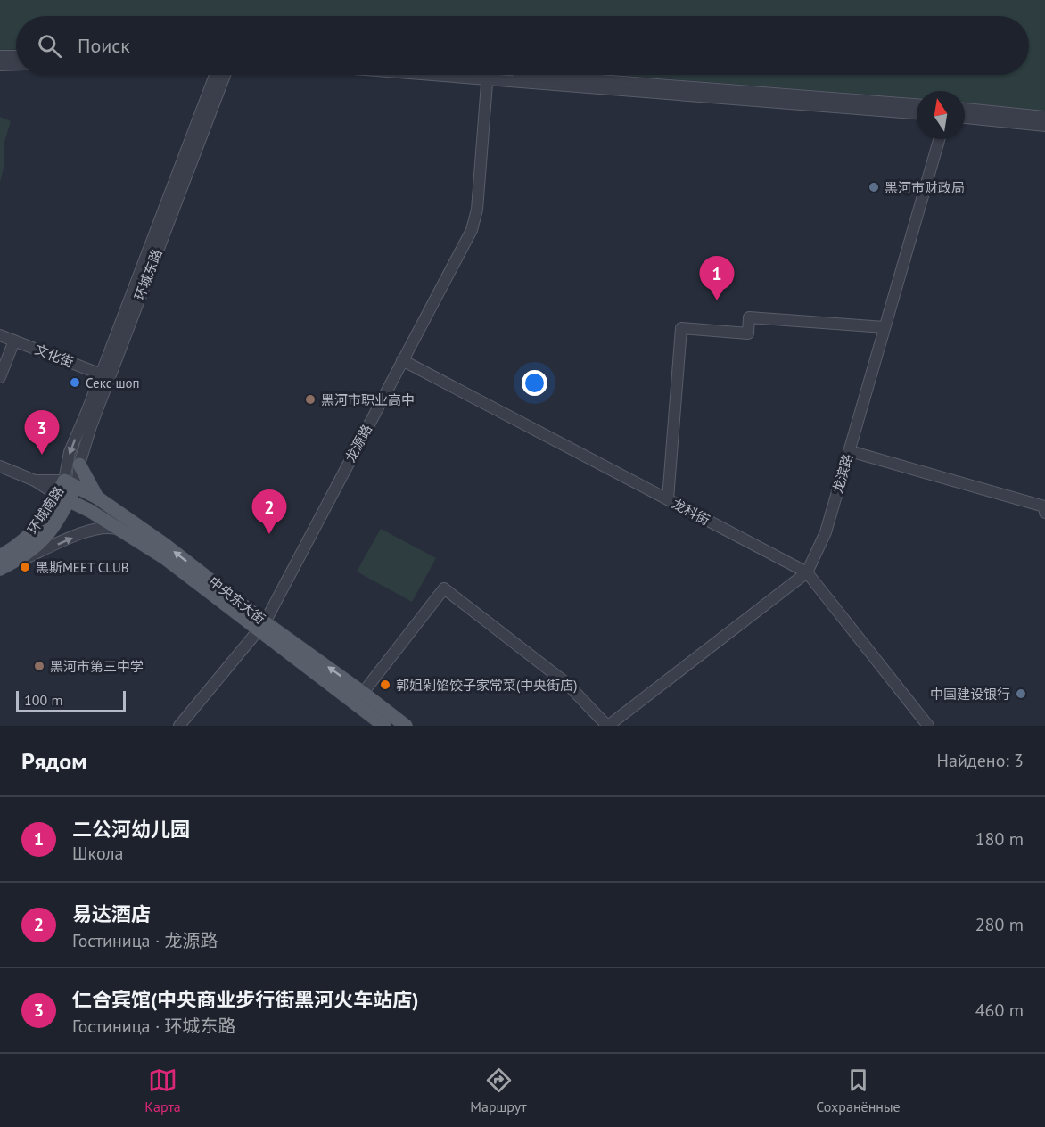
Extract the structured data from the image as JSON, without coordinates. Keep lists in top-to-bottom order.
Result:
{
  "streets": {
    "main road": ["环城南路", "中央东大街"],
    "street": [
      "环城东路",
      "文化街",
      "龙源路",
      "龙滨路",
      "龙科街"
    ]
  },
  "crossings": [
    ["环城东路", "文化街"],
    ["环城东路", "环城南路"],
    ["环城东路", "中央东大街"],
    ["龙源路", "龙科街"],
    ["龙源路", "中央东大街"],
    ["龙滨路", "龙科街"],
    ["环城南路", "中央东大街"]
  ],
  "places": [
    "黑河市财政局",
    "Секс шоп",
    "黑河市职业高中",
    "黑斯MEET CLUB",
    "黑河市第三中学",
    "郭姐剁馅饺子家常菜(中央街店)",
    "中国建设银行"
  ],
  "scale_bar": "100 m",
  "north": "top",
  "page": {
    "search": "Поиск",
    "pins": ["1", "3", "2"],
    "scale": "100 m",
    "heading": ["Рядом", "Найдено: 3"],
    "list": [
      {
        "mark": "1",
        "name": "二公河幼儿园",
        "note": "Школа",
        "value": "180 m"
      },
      {
        "mark": "2",
        "name": "易达酒店",
        "note": "Гостиница · 龙源路",
        "value": "280 m"
      },
      {
        "mark": "3",
        "name": "仁合宾馆(中央商业步行街黑河火车站店)",
        "note": "Гостиница · 环城东路",
        "value": "460 m"
      }
    ],
    "nav": ["Карта", "Маршрут", "Сохранённые"]
  }
}
